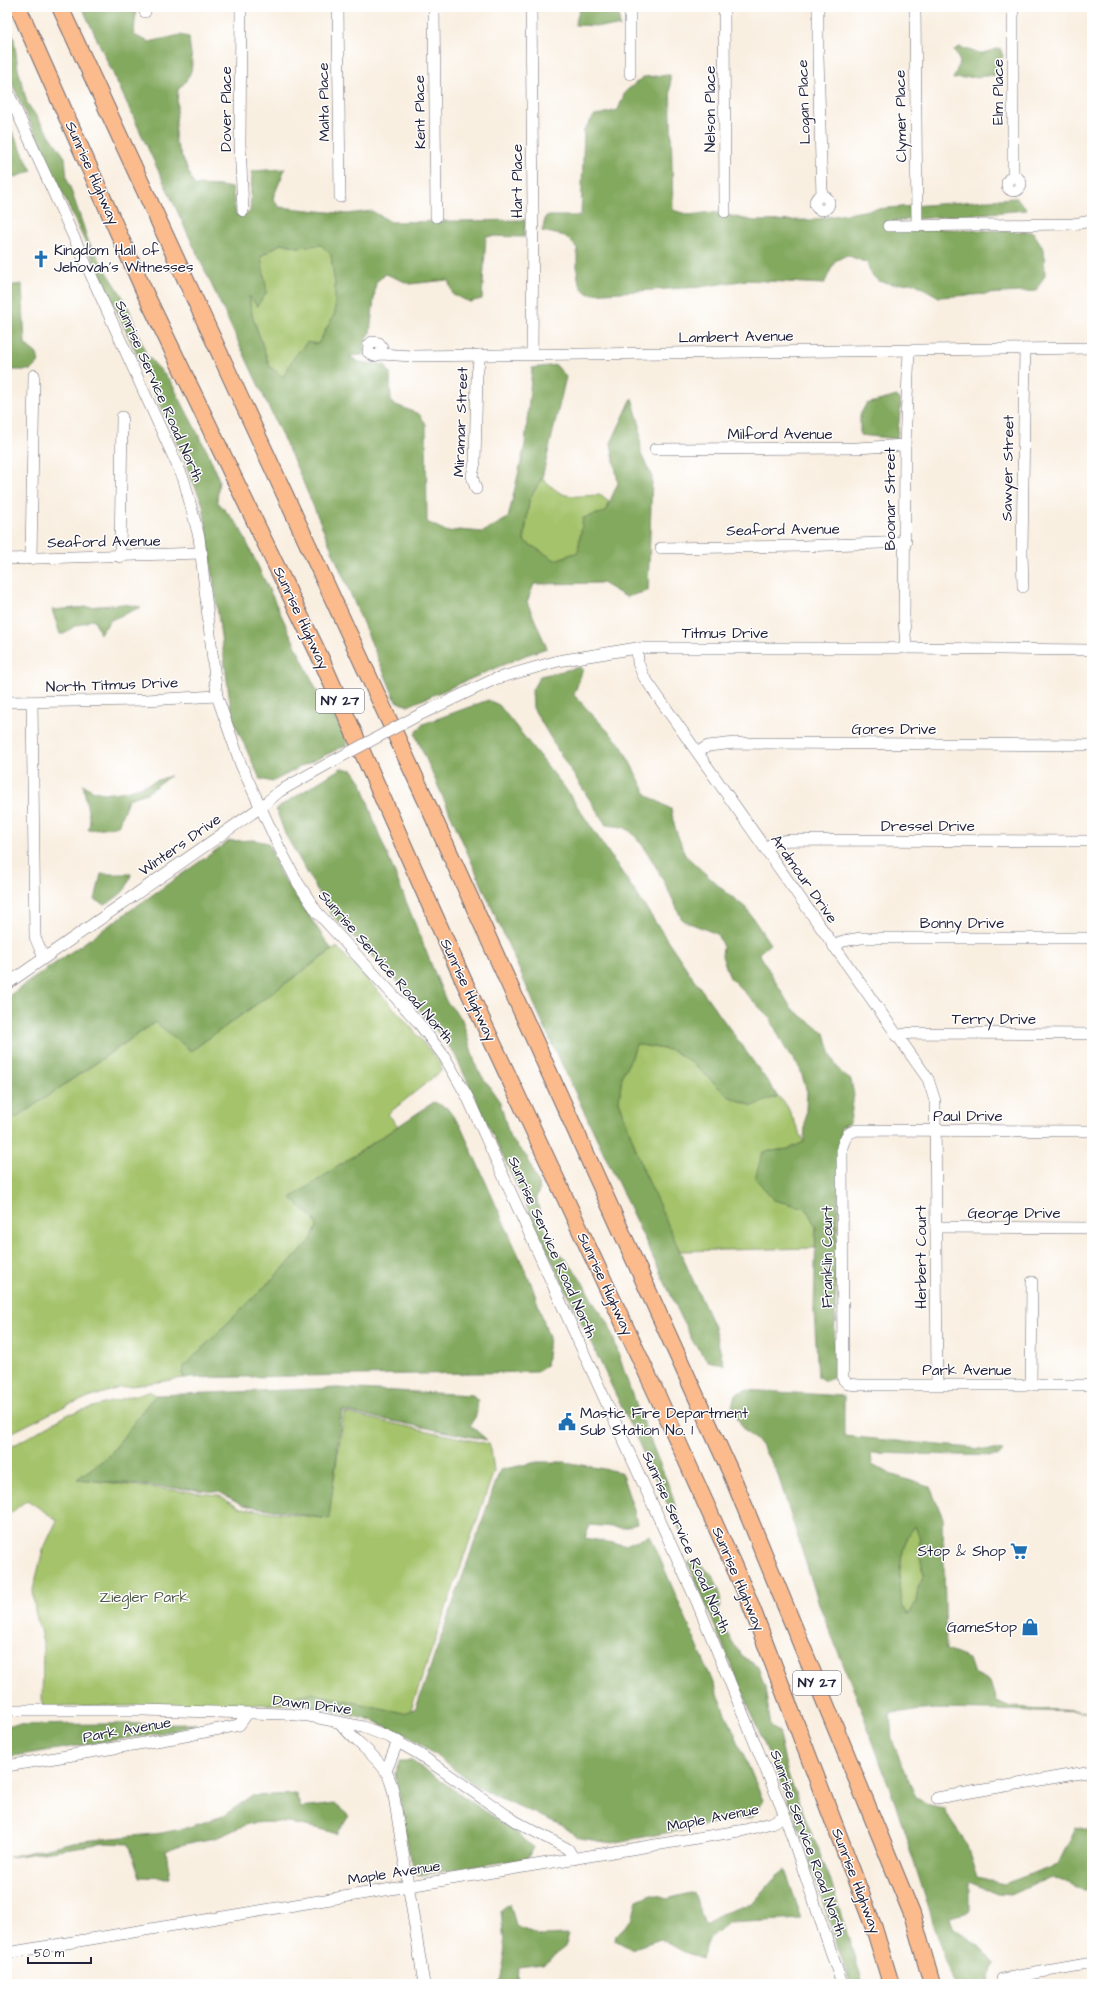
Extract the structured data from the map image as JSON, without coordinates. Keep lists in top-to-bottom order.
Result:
{
  "streets": {
    "highway": ["Sunrise Highway", "NY 27"],
    "street": [
      "Elm Place",
      "Malta Place",
      "Logan Place",
      "Dover Place",
      "Nelson Place",
      "Kent Place",
      "Clymer Place",
      "Hart Place",
      "Lambert Avenue",
      "Sunrise Service Road North",
      "Miramar Street",
      "Milford Avenue",
      "Sawyer Street",
      "Boonar Street",
      "Seaford Avenue",
      "Titmus Drive",
      "North Titmus Drive",
      "Gores Drive",
      "Dressel Drive",
      "Winters Drive",
      "Ardmour Drive",
      "Bonny Drive",
      "Terry Drive",
      "Paul Drive",
      "George Drive",
      "Franklin Court",
      "Herbert Court",
      "Park Avenue",
      "Dawn Drive",
      "Maple Avenue"
    ]
  },
  "crossings": [
    ["Hart Place", "Lambert Avenue"],
    ["Lambert Avenue", "Miramar Street"],
    ["Lambert Avenue", "Sawyer Street"],
    ["Lambert Avenue", "Boonar Street"],
    ["Sunrise Service Road North", "Seaford Avenue"],
    ["Sunrise Service Road North", "North Titmus Drive"],
    ["Sunrise Service Road North", "Winters Drive"],
    ["Sunrise Service Road North", "Maple Avenue"],
    ["Milford Avenue", "Boonar Street"],
    ["Boonar Street", "Seaford Avenue"],
    ["Boonar Street", "Titmus Drive"],
    ["Titmus Drive", "Winters Drive"],
    ["Titmus Drive", "Ardmour Drive"],
    ["Gores Drive", "Ardmour Drive"],
    ["Dressel Drive", "Ardmour Drive"],
    ["Ardmour Drive", "Bonny Drive"],
    ["Ardmour Drive", "Terry Drive"],
    ["Ardmour Drive", "Paul Drive"],
    ["Ardmour Drive", "Herbert Court"],
    ["Paul Drive", "Franklin Court"],
    ["Paul Drive", "Herbert Court"],
    ["George Drive", "Herbert Court"],
    ["Franklin Court", "Park Avenue"],
    ["Herbert Court", "Park Avenue"],
    ["Park Avenue", "Dawn Drive"],
    ["Dawn Drive", "Maple Avenue"]
  ],
  "parks": ["Ziegler Park"],
  "places": {
    "church": ["Kingdom Hall of Jehovah’s Witnesses"],
    "public building": ["Mastic Fire Department Sub Station No. 1"],
    "supermarket": ["Stop & Shop"],
    "shop": ["GameStop"]
  },
  "scale_bar": "50 m"
}
